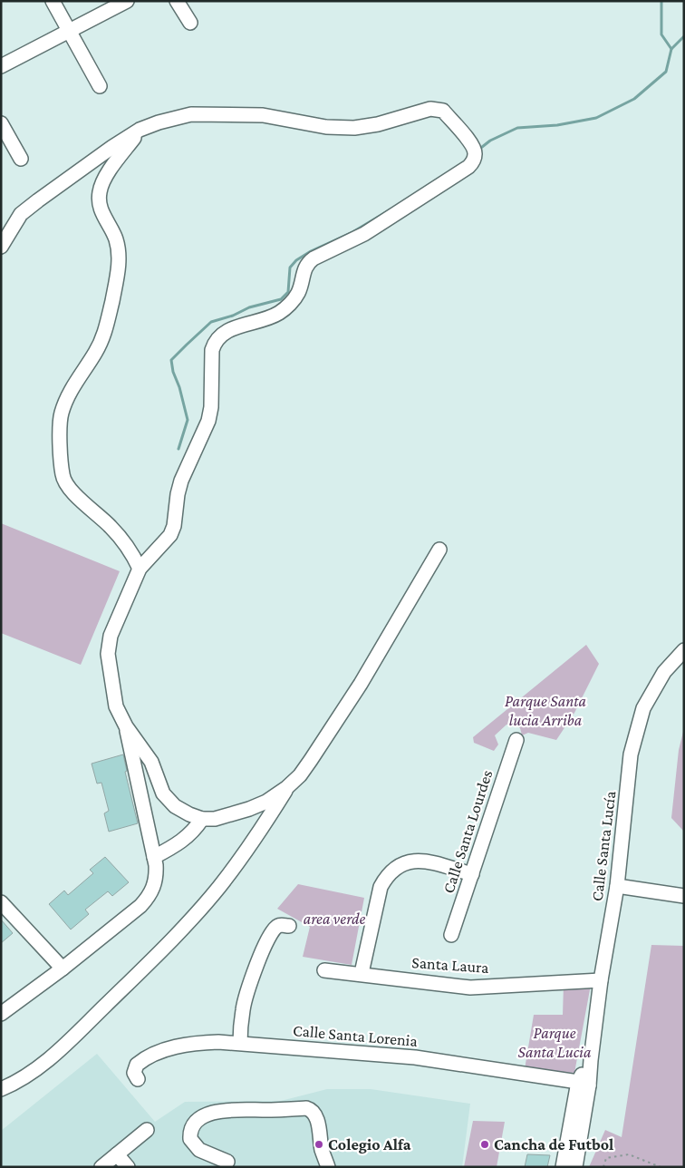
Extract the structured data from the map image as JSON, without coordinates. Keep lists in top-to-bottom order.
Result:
{
  "streets": {
    "street": [
      "Calle Santa Lourdes",
      "Calle Santa Lucía",
      "Santa Laura",
      "Calle Santa Lorenia"
    ]
  },
  "crossings": [
    ["Calle Santa Lucía", "Santa Laura"],
    ["Calle Santa Lucía", "Calle Santa Lorenia"]
  ],
  "parks": ["Parque Santa lucia Arriba", "area verde", "Parque Santa Lucia"],
  "places": ["Colegio Alfa", "Cancha de Futbol"]
}
